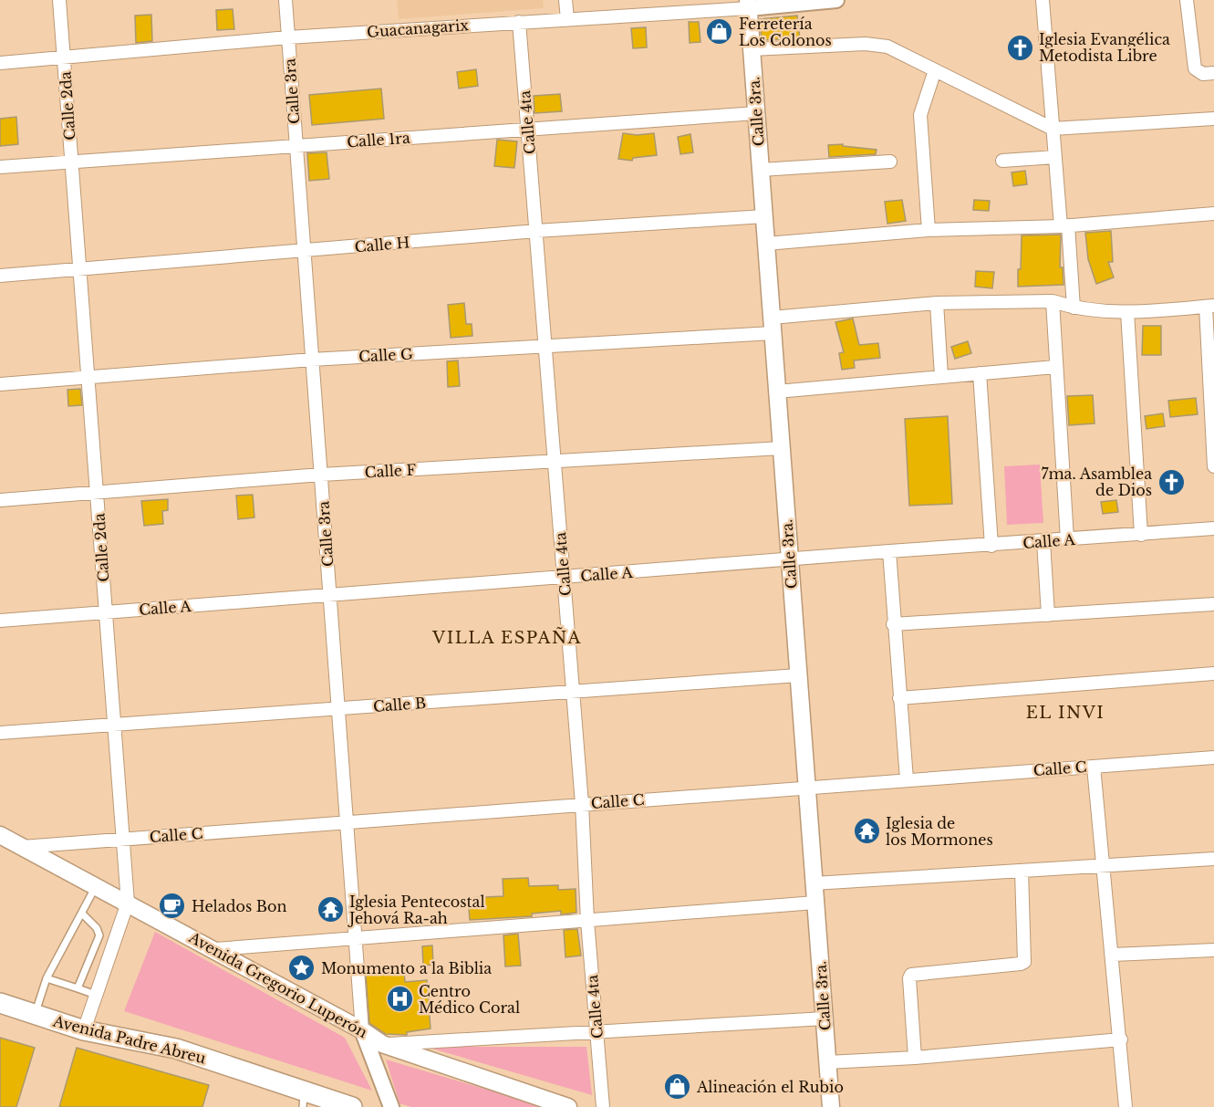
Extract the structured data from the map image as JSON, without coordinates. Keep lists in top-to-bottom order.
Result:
{
  "streets": {
    "main road": ["Calle 3ra.", "Avenida Gregorio Luperón", "Avenida Padre Abreu"],
    "street": [
      "Guacanagarix",
      "Calle 3ra",
      "Calle 2da",
      "Calle 4ta",
      "Calle 1ra",
      "Calle H",
      "Calle G",
      "Calle F",
      "Calle A",
      "Calle B",
      "Calle C"
    ]
  },
  "crossings": [
    ["Guacanagarix", "Calle 3ra"],
    ["Guacanagarix", "Calle 2da"],
    ["Guacanagarix", "Calle 3ra."],
    ["Guacanagarix", "Calle 4ta"],
    ["Calle 3ra", "Calle 1ra"],
    ["Calle 3ra", "Calle H"],
    ["Calle 3ra", "Calle G"],
    ["Calle 3ra", "Calle F"],
    ["Calle 3ra", "Calle A"],
    ["Calle 3ra", "Calle B"],
    ["Calle 3ra", "Calle C"],
    ["Calle 3ra", "Avenida Gregorio Luperón"],
    ["Calle 2da", "Calle 1ra"],
    ["Calle 2da", "Calle H"],
    ["Calle 2da", "Calle G"],
    ["Calle 2da", "Calle F"],
    ["Calle 2da", "Calle A"],
    ["Calle 2da", "Calle B"],
    ["Calle 2da", "Calle C"],
    ["Calle 2da", "Avenida Gregorio Luperón"],
    ["Calle 2da", "Avenida Padre Abreu"],
    ["Calle 3ra.", "Calle 1ra"],
    ["Calle 3ra.", "Calle H"],
    ["Calle 3ra.", "Calle G"],
    ["Calle 3ra.", "Calle F"],
    ["Calle 3ra.", "Calle A"],
    ["Calle 3ra.", "Calle B"],
    ["Calle 3ra.", "Calle C"],
    ["Calle 4ta", "Calle 1ra"],
    ["Calle 4ta", "Calle H"],
    ["Calle 4ta", "Calle G"],
    ["Calle 4ta", "Calle F"],
    ["Calle 4ta", "Calle A"],
    ["Calle 4ta", "Calle B"],
    ["Calle 4ta", "Calle C"],
    ["Calle C", "Avenida Gregorio Luperón"]
  ],
  "districts": ["VILLA ESPAÑA", "EL INVI"],
  "places": {
    "shop": ["Ferretería Los Colonos", "Alineación el Rubio"],
    "church": ["Iglesia Evangélica Metodista Libre", "7ma. Asamblea de Dios"],
    "temple": ["Iglesia de los Mormones", "Iglesia Pentecostal Jehová Ra-ah"],
    "cafe": ["Helados Bon"],
    "place": ["Monumento a la Biblia"],
    "hospital": ["Centro Médico Coral"]
  }
}
